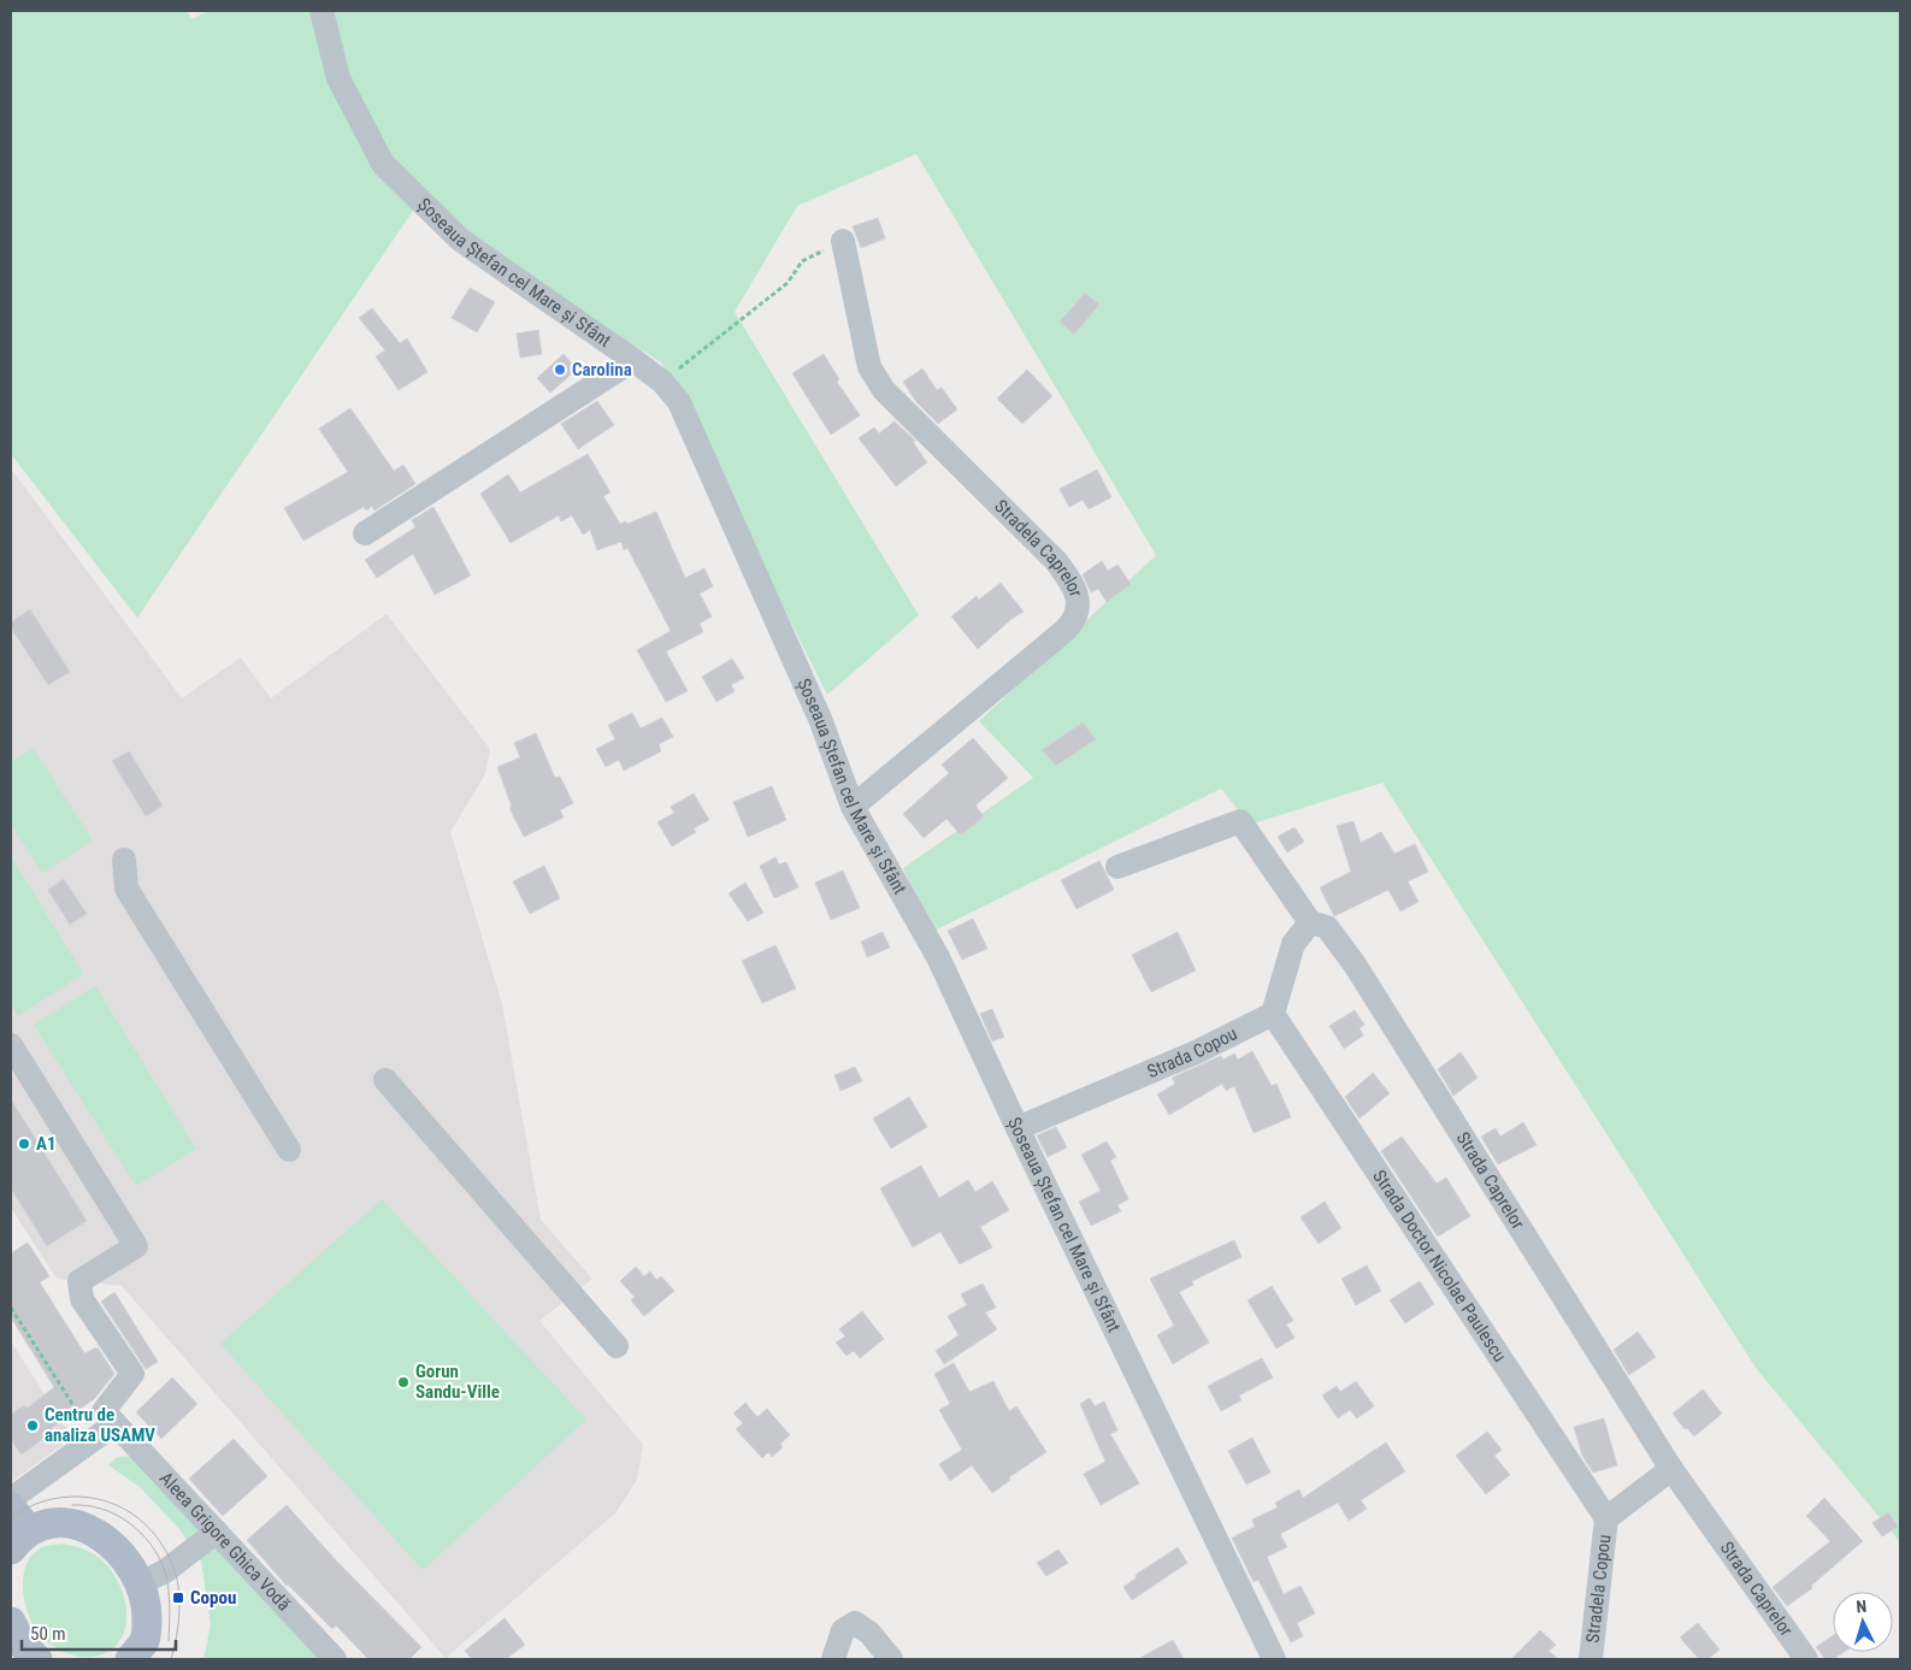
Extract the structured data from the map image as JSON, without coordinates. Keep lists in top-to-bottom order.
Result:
{
  "streets": {
    "street": [
      "Șoseaua Ștefan cel Mare și Sfânt",
      "Stradela Caprelor",
      "Strada Copou",
      "Strada Caprelor",
      "Strada Doctor Nicolae Paulescu",
      "Aleea Grigore Ghica Vodă",
      "Stradela Copou"
    ]
  },
  "crossings": [
    ["Șoseaua Ștefan cel Mare și Sfânt", "Stradela Caprelor"],
    ["Șoseaua Ștefan cel Mare și Sfânt", "Strada Copou"],
    ["Strada Copou", "Strada Doctor Nicolae Paulescu"],
    ["Strada Doctor Nicolae Paulescu", "Stradela Copou"]
  ],
  "places": {
    "other": [
      "Carolina",
      "A1",
      "Gorun Sandu-Ville",
      "Centru de analiza USAMV"
    ],
    "transit": ["Copou"]
  },
  "scale_bar": "50 m",
  "north": "top"
}
